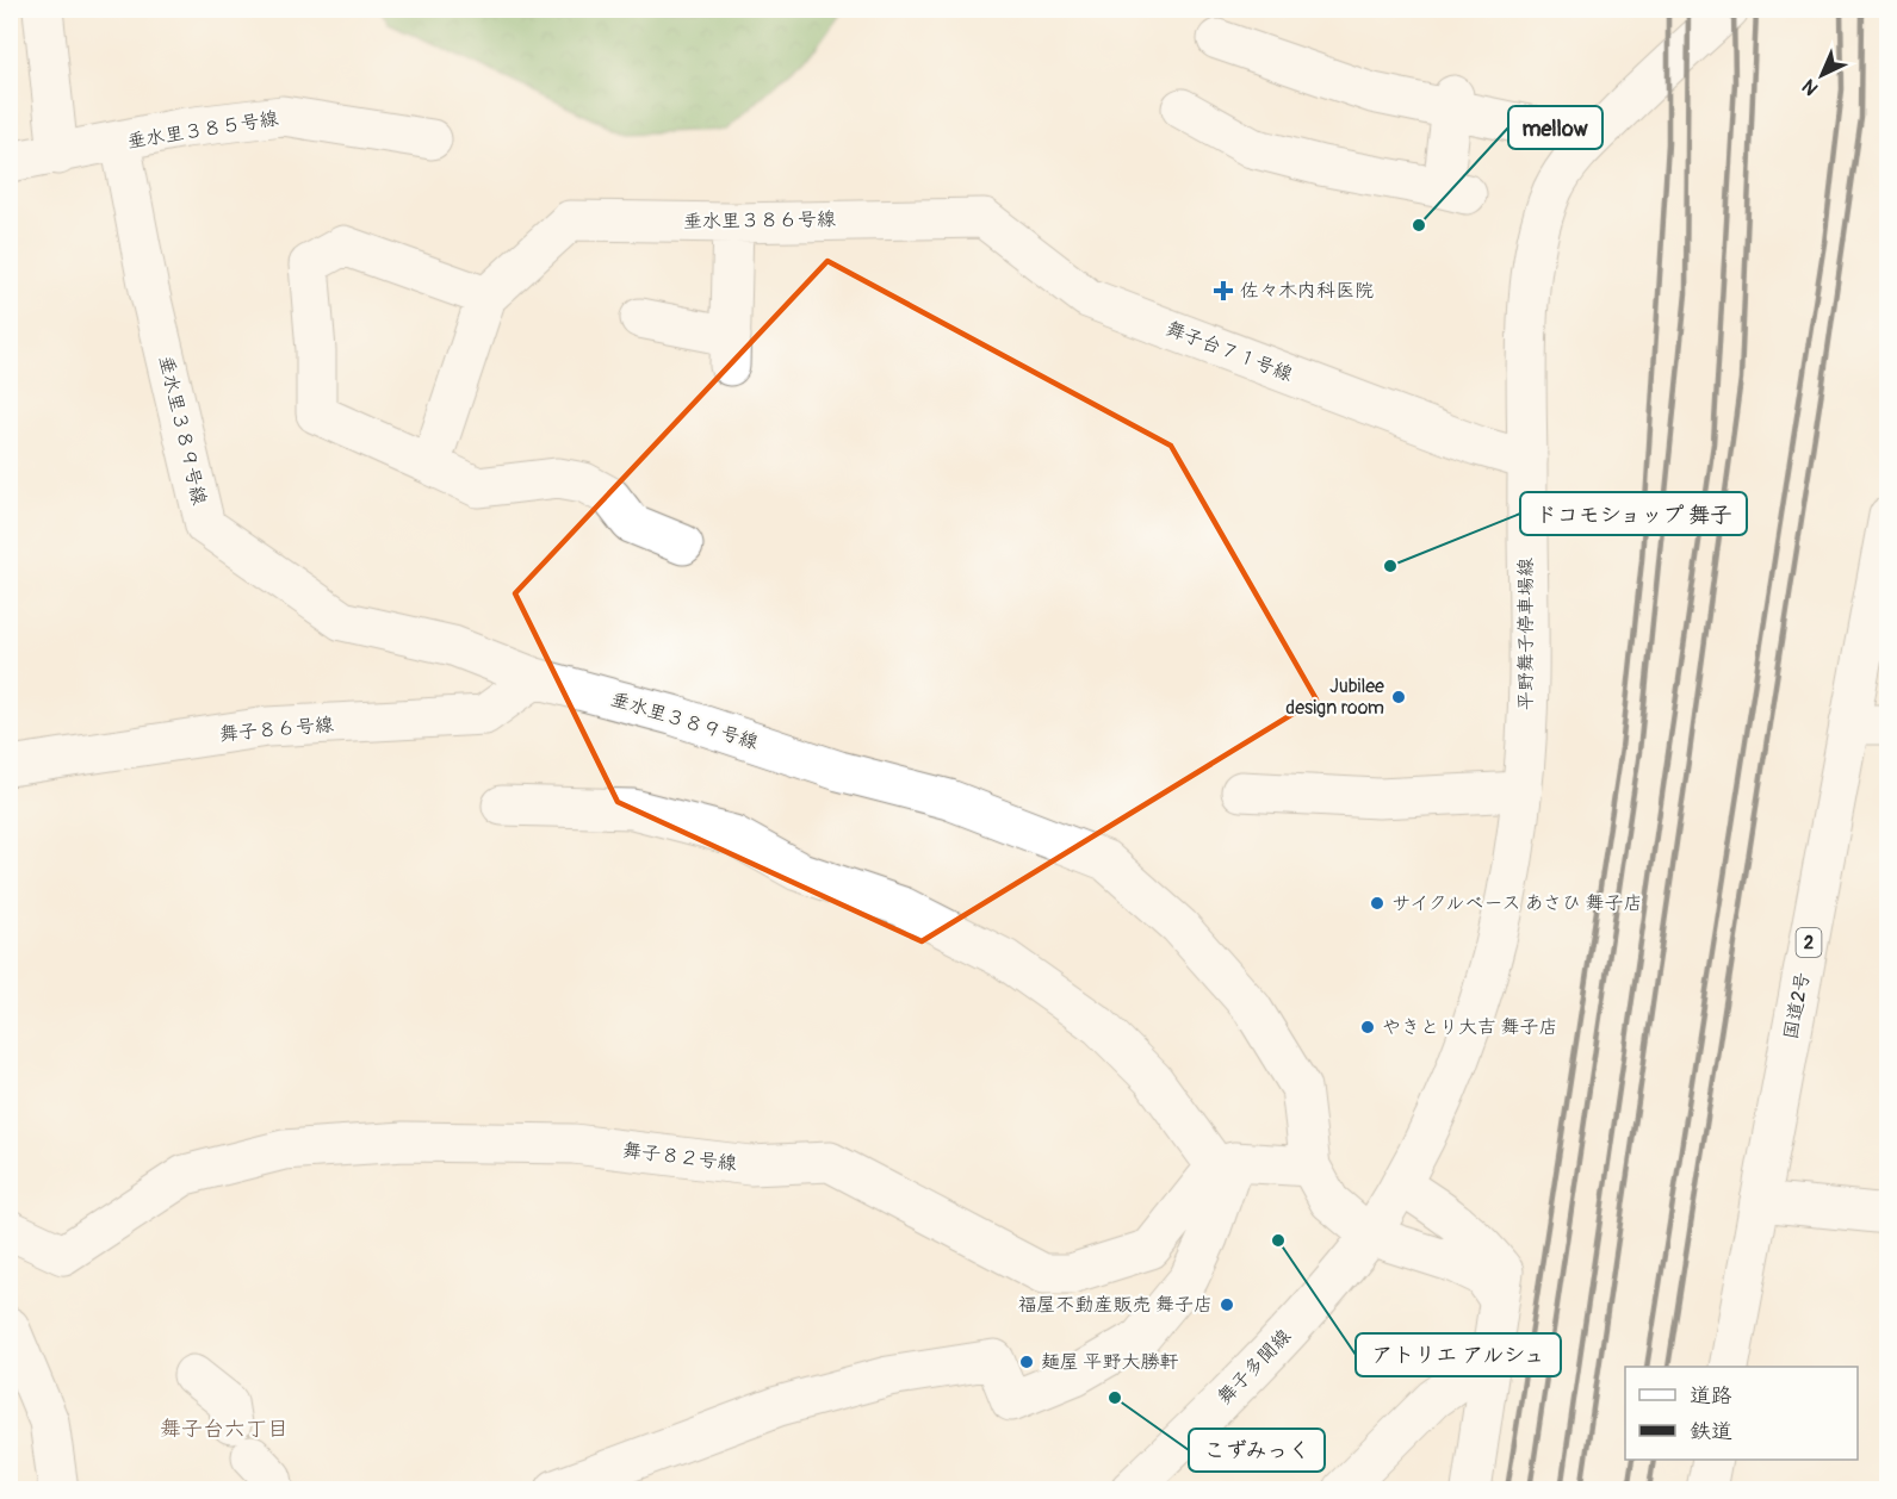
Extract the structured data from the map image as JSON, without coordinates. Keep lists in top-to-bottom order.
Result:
{
  "streets": {
    "main road": [
      "垂水里３８５号線",
      "垂水里３８６号線",
      "舞子台７１号線",
      "垂水里３８９号線",
      "平野舞子停車場線",
      "舞子８６号線",
      "2",
      "国道2号",
      "舞子８２号線",
      "舞子多聞線"
    ]
  },
  "crossings": [
    ["垂水里３８５号線", "垂水里３８９号線"],
    ["垂水里３８６号線", "舞子台７１号線"],
    ["舞子台７１号線", "平野舞子停車場線"],
    ["垂水里３８９号線", "平野舞子停車場線"],
    ["垂水里３８９号線", "舞子８６号線"],
    ["垂水里３８９号線", "舞子多聞線"],
    ["平野舞子停車場線", "舞子多聞線"]
  ],
  "districts": ["舞子台六丁目"],
  "places": {
    "other": [
      "mellow",
      "ドコモショップ 舞子",
      "Jubilee design room",
      "サイクルベース あさひ 舞子店",
      "やきとり大吉 舞子店",
      "アトリエ アルシュ",
      "福屋不動産販売 舞子店",
      "麺屋 平野大勝軒",
      "こずみっく"
    ],
    "health": ["佐々木内科医院"]
  },
  "legend": ["道路", "鉄道"],
  "north": "bottom left"
}
